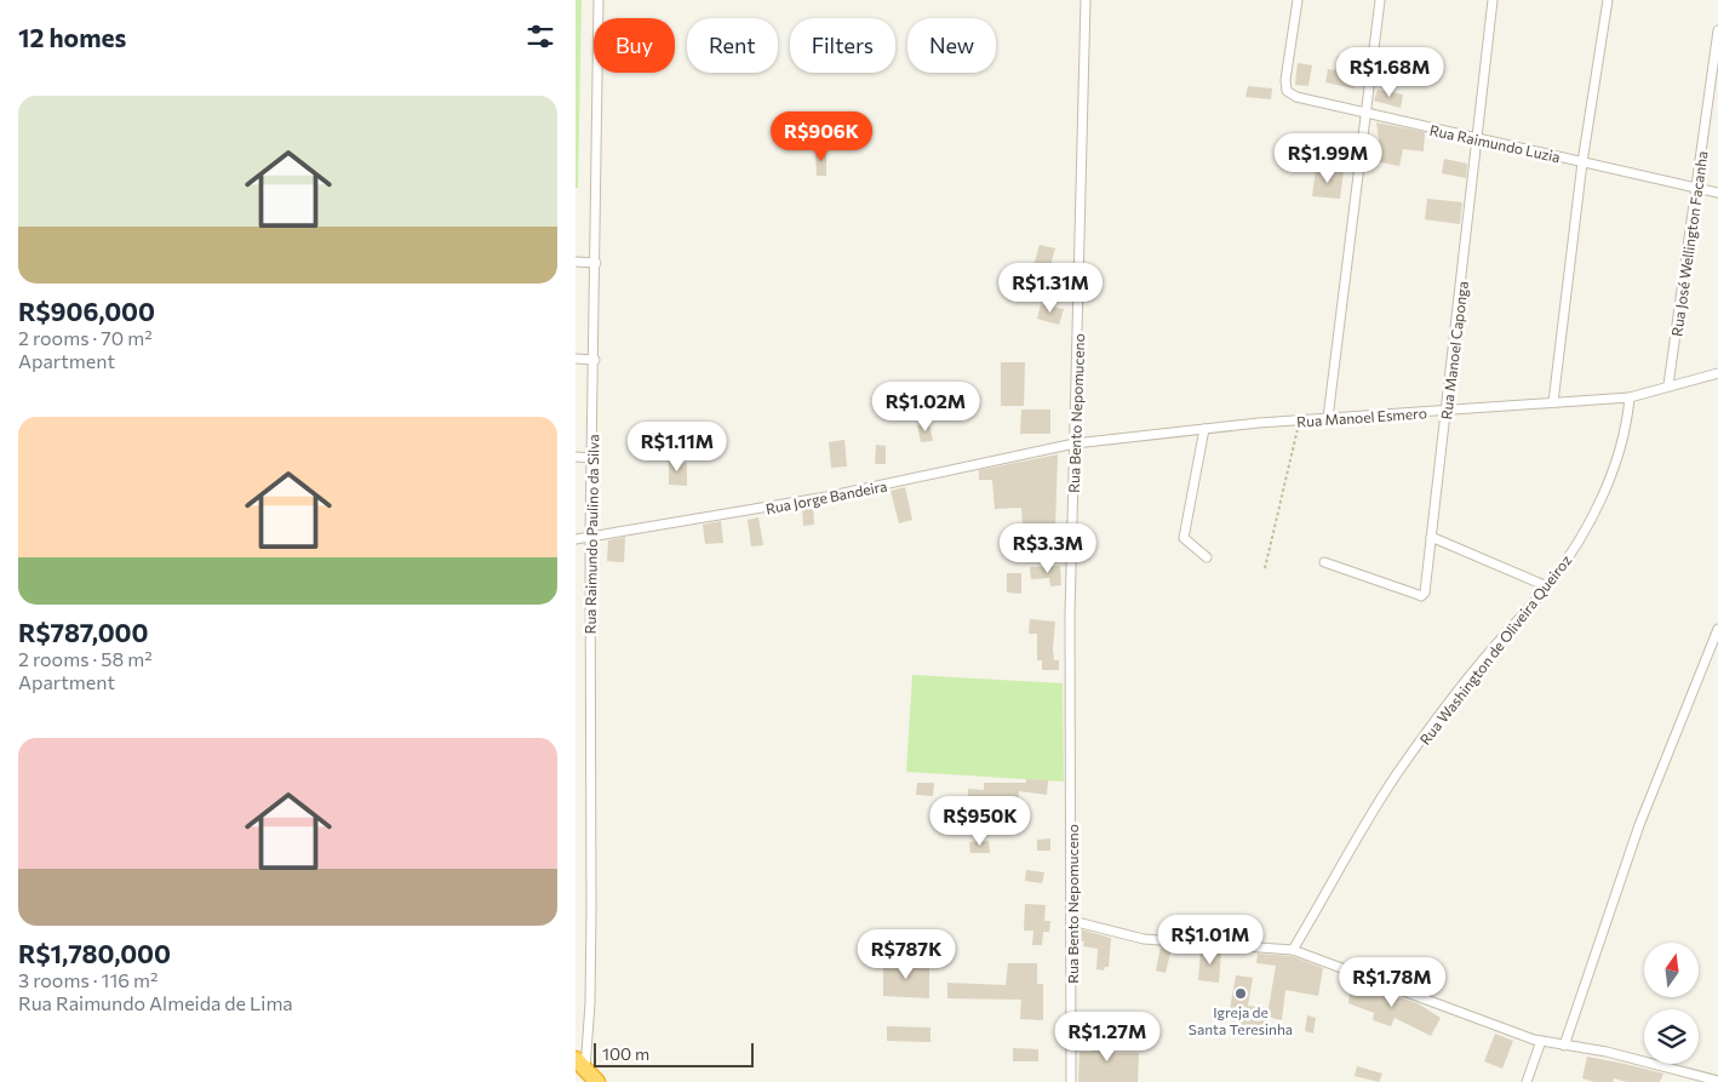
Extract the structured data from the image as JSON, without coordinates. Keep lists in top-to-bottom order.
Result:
{
  "streets": {
    "street": [
      "Rua Raimundo Luzia",
      "Rua José Wellington Facanha",
      "Rua Manoel Caponga",
      "Rua Bento Nepomuceno",
      "Rua Manoel Esmero",
      "Rua Jorge Bandeira",
      "Rua Raimundo Paulino da Silva",
      "Rua Washington de Oliveira Queiroz"
    ]
  },
  "crossings": [
    ["Rua Raimundo Luzia", "Rua José Wellington Facanha"],
    ["Rua Raimundo Luzia", "Rua Manoel Caponga"],
    ["Rua José Wellington Facanha", "Rua Manoel Esmero"],
    ["Rua Manoel Caponga", "Rua Manoel Esmero"],
    ["Rua Bento Nepomuceno", "Rua Manoel Esmero"],
    ["Rua Bento Nepomuceno", "Rua Jorge Bandeira"],
    ["Rua Manoel Esmero", "Rua Jorge Bandeira"],
    ["Rua Manoel Esmero", "Rua Washington de Oliveira Queiroz"],
    ["Rua Jorge Bandeira", "Rua Raimundo Paulino da Silva"]
  ],
  "places": ["Igreja de Santa Teresinha"],
  "scale_bar": "100 m",
  "north": "top",
  "page": {
    "heading": "12 homes",
    "chip": [
      "Buy",
      "Rent",
      "Filters",
      "New"
    ],
    "price": [
      "R$1.68M",
      "R$906K",
      "R$1.99M",
      "R$1.31M",
      "R$1.02M",
      "R$1.11M",
      "R$3.3M",
      "R$950K",
      "R$1.01M",
      "R$787K",
      "R$1.78M",
      "R$1.27M"
    ],
    "list": [
      {
        "name": "R$906,000",
        "note": "2 rooms · 70 m² · Apartment"
      },
      {
        "name": "R$787,000",
        "note": "2 rooms · 58 m² · Apartment"
      },
      {
        "name": "R$1,780,000",
        "note": "3 rooms · 116 m² · Rua Raimundo Almeida de Lima"
      }
    ],
    "scale": "100 m"
  }
}
